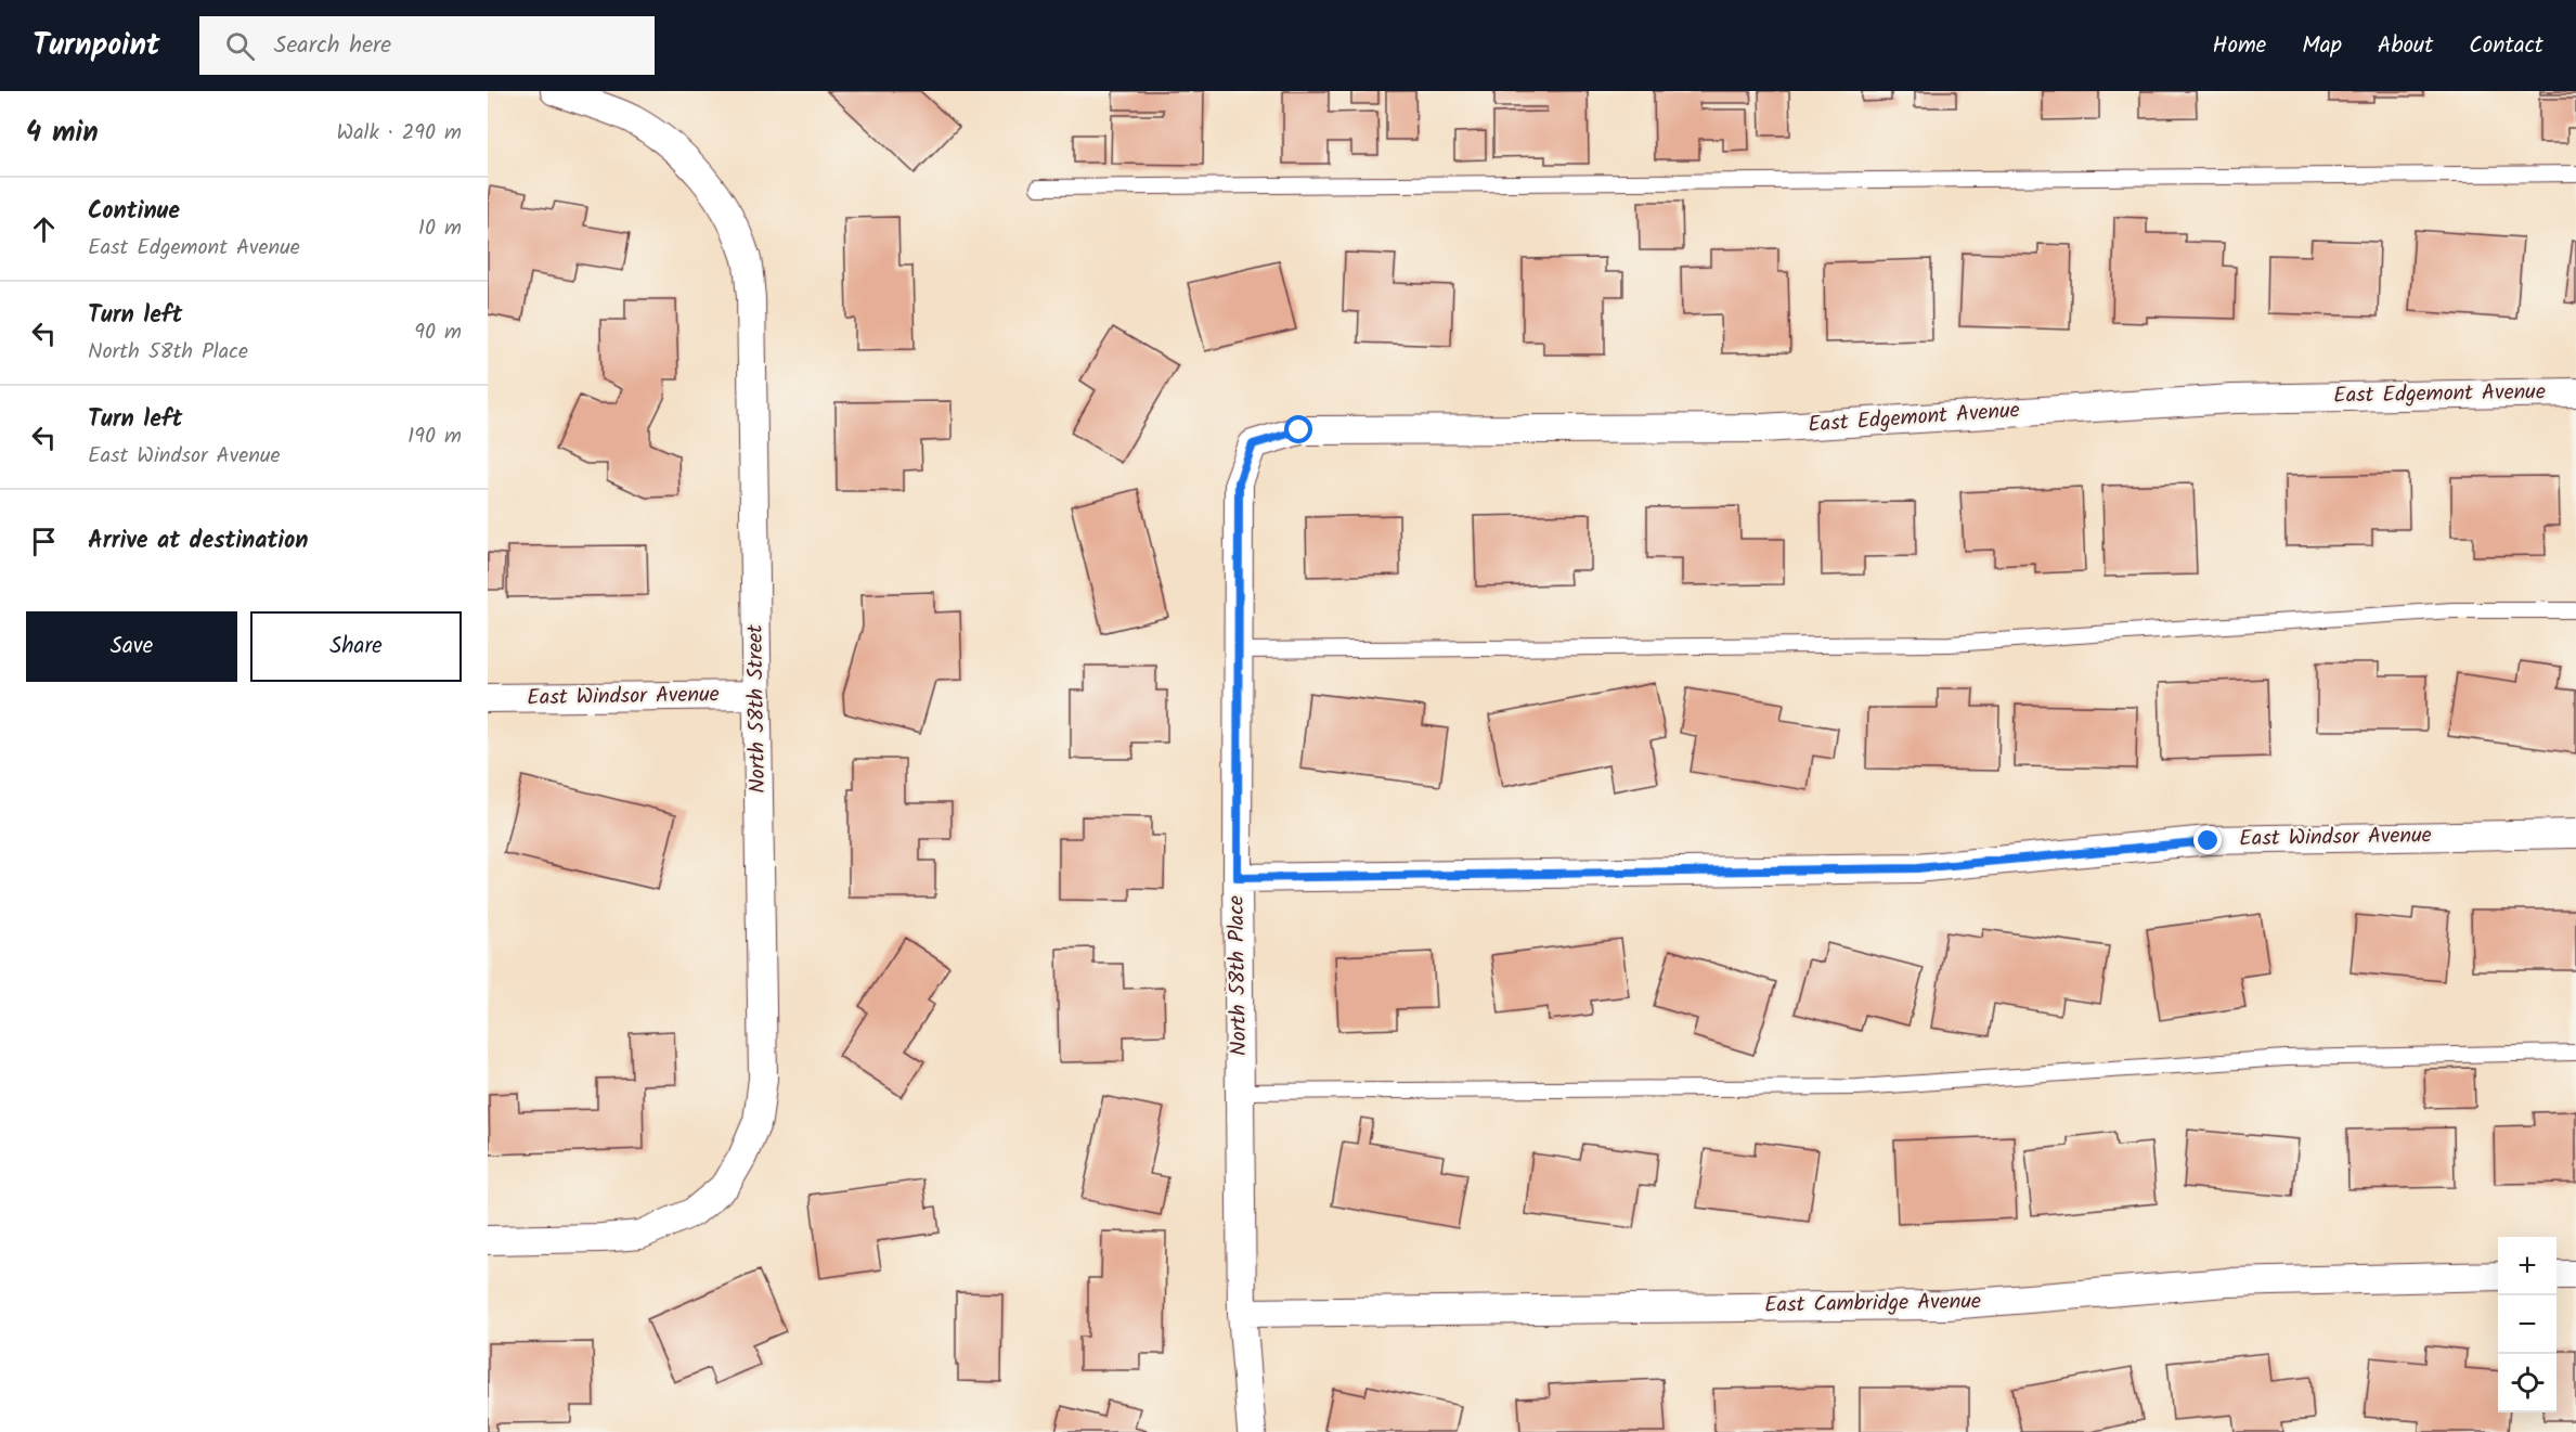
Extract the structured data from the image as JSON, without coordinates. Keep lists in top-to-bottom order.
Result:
{
  "streets": {
    "street": [
      "East Edgemont Avenue",
      "East Windsor Avenue",
      "North 58th Street",
      "North 58th Place",
      "East Cambridge Avenue"
    ]
  },
  "crossings": [
    ["East Edgemont Avenue", "North 58th Place"],
    ["East Windsor Avenue", "North 58th Street"],
    ["East Windsor Avenue", "North 58th Place"],
    ["North 58th Place", "East Cambridge Avenue"]
  ],
  "page": {
    "header": "Turnpoint",
    "search": "Search here",
    "nav": [
      "Home",
      "Map",
      "About",
      "Contact"
    ],
    "heading": ["4 min", "Walk · 290 m"],
    "list": [
      ["Continue", "East Edgemont Avenue", "10 m"],
      ["Turn left", "North 58th Place", "90 m"],
      ["Turn left", "East Windsor Avenue", "190 m"],
      "Arrive at destination"
    ],
    "buttons": ["Save", "Share"],
    "map_buttons": ["+", "−"]
  }
}
